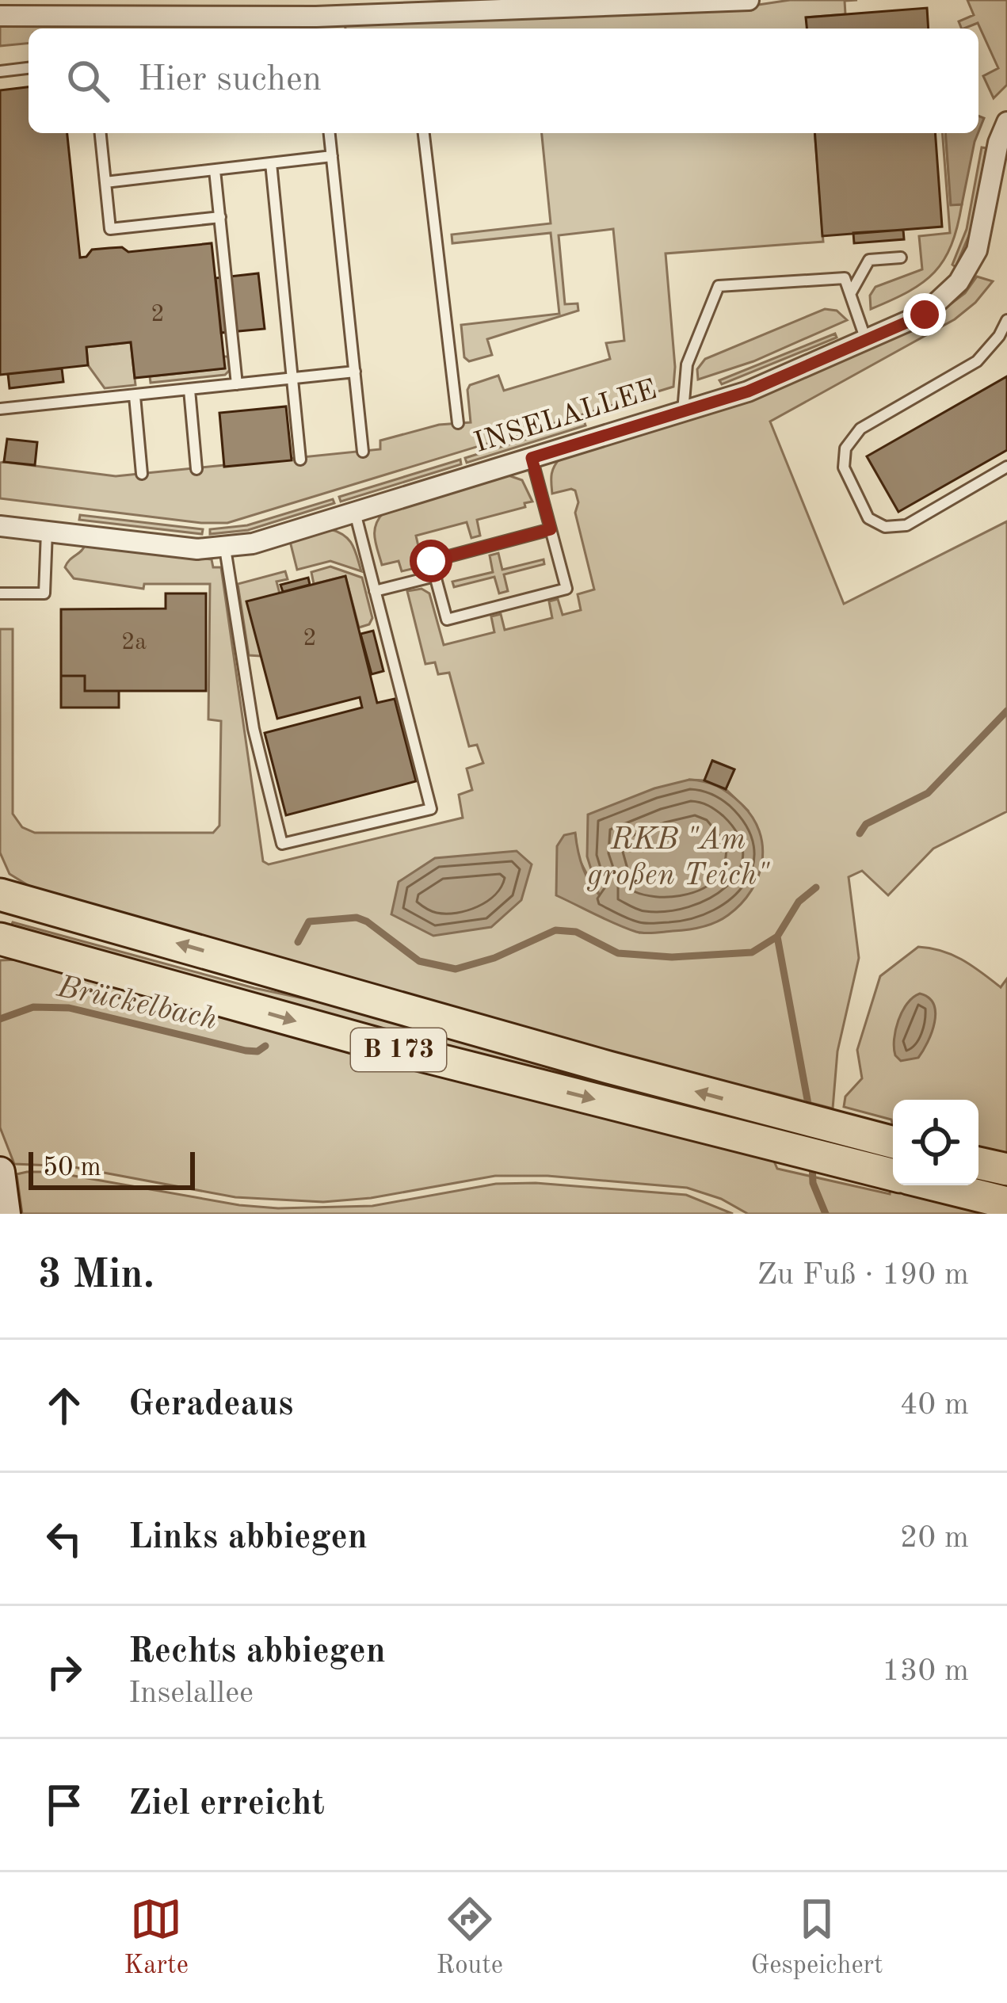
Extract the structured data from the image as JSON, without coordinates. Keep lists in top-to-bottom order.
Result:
{
  "streets": {
    "main road": ["B 173"],
    "street": ["INSELALLEE"]
  },
  "water": ["RKB \"Am großen Teich\"", "Brückelbach"],
  "house_numbers": ["2", "2", "2a"],
  "scale_bar": "50 m",
  "page": {
    "search": "Hier suchen",
    "scale": "50 m",
    "heading": ["3 Min.", "Zu Fuß · 190 m"],
    "list": [
      ["Geradeaus", "40 m"],
      ["Links abbiegen", "20 m"],
      ["Rechts abbiegen", "Inselallee", "130 m"],
      "Ziel erreicht"
    ],
    "nav": ["Karte", "Route", "Gespeichert"]
  }
}
